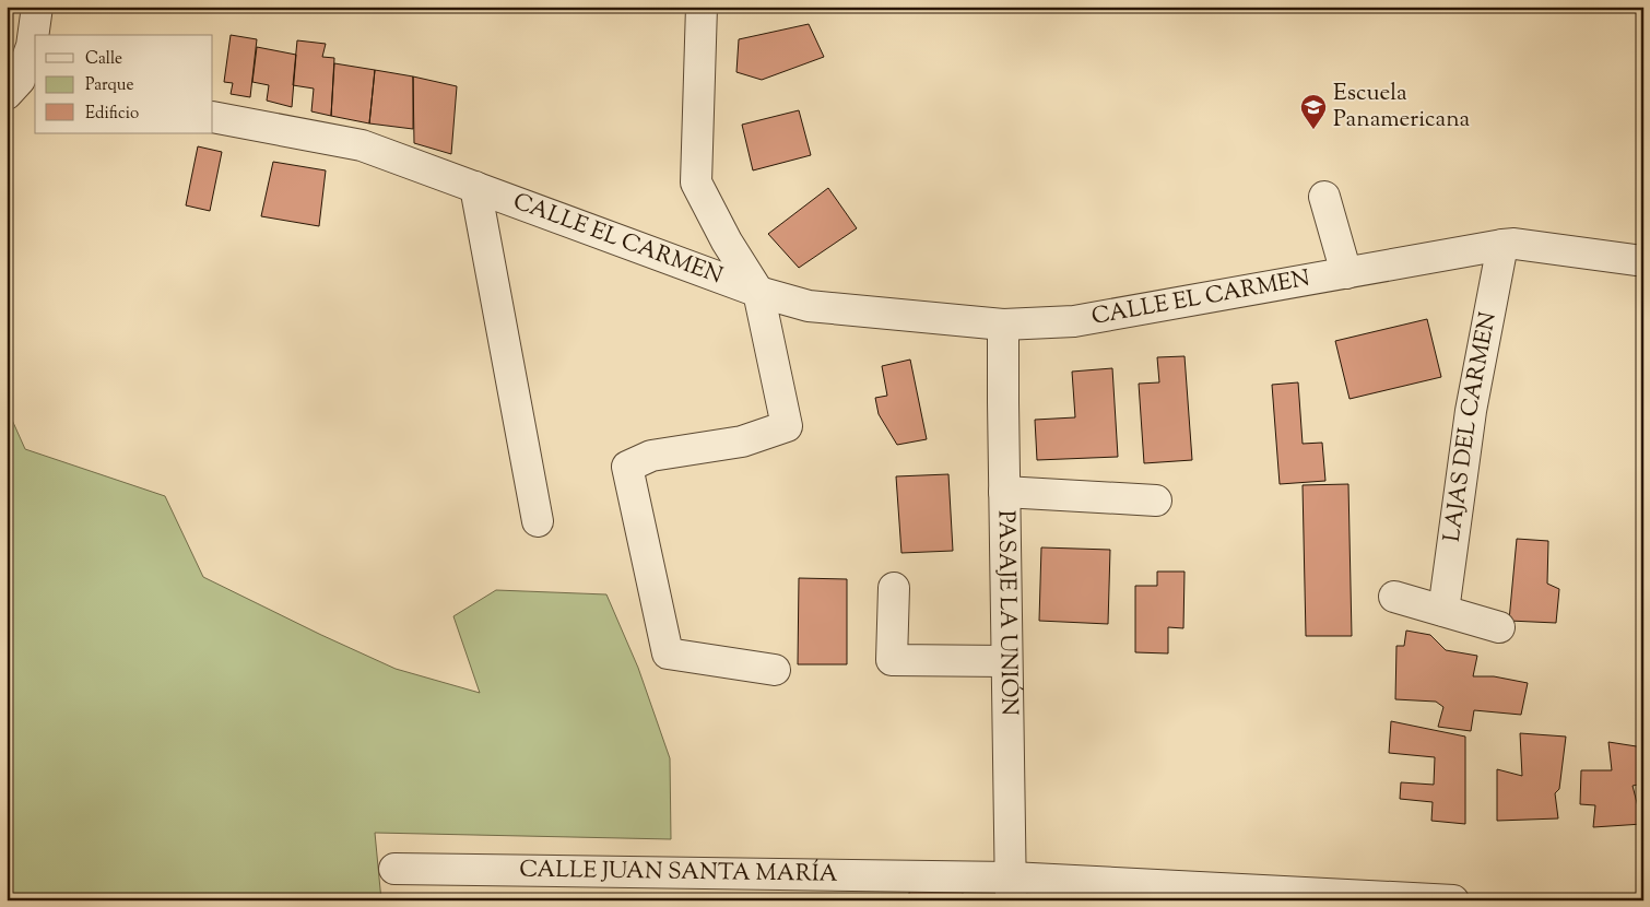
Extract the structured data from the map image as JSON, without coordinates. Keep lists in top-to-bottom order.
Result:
{
  "streets": {
    "street": [
      "CALLE EL CARMEN",
      "LAJAS DEL CARMEN",
      "PASAJE LA UNIÓN",
      "CALLE JUAN SANTA MARÍA"
    ]
  },
  "crossings": [
    ["CALLE EL CARMEN", "LAJAS DEL CARMEN"],
    ["CALLE EL CARMEN", "PASAJE LA UNIÓN"],
    ["PASAJE LA UNIÓN", "CALLE JUAN SANTA MARÍA"]
  ],
  "places": {
    "school or university": ["Escuela Panamericana"]
  },
  "legend": ["Calle", "Parque", "Edificio"]
}
